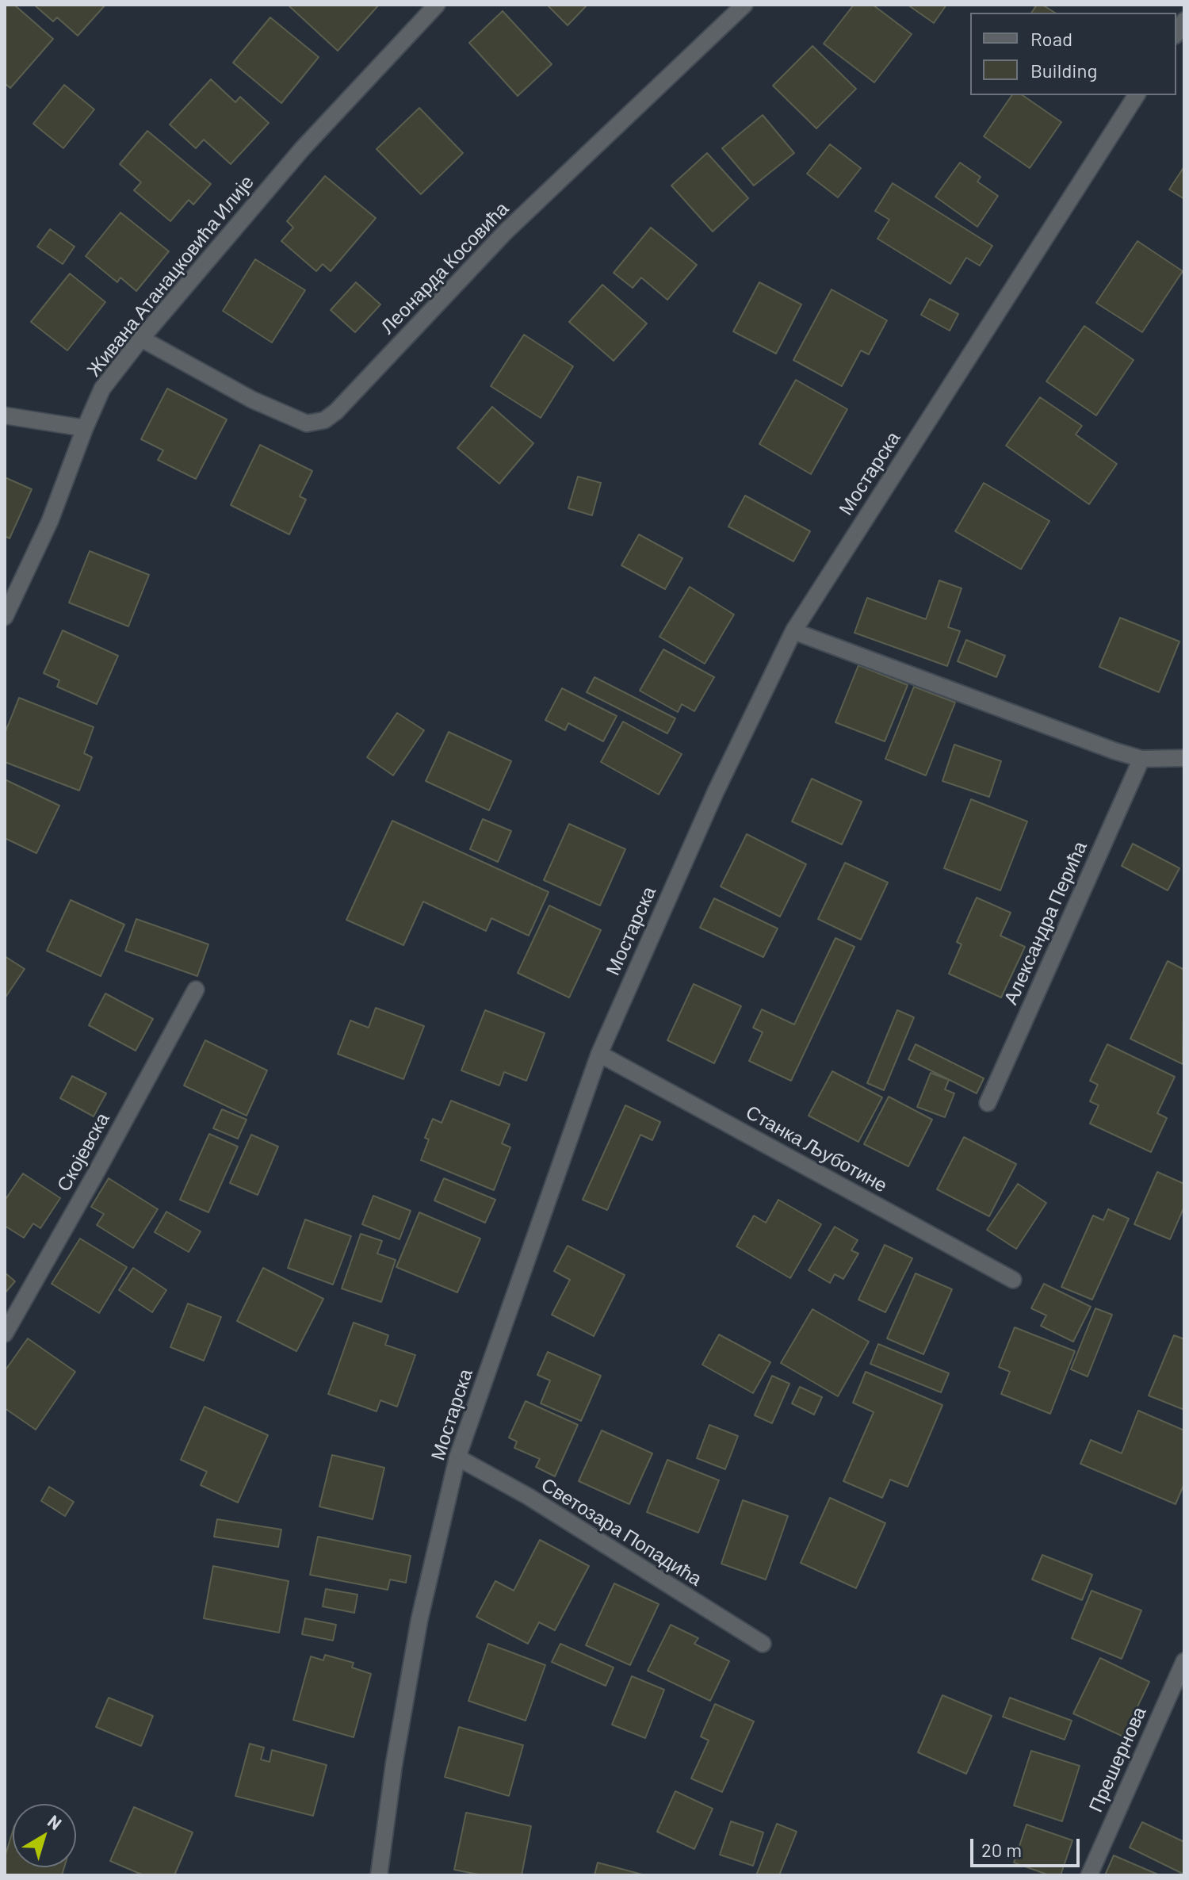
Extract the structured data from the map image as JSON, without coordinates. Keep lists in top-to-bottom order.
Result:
{
  "streets": {
    "street": [
      "Леонарда Косовића",
      "Живана Атанацковића Илије",
      "Мостарска",
      "Александра Перића",
      "Станка Љуботине",
      "Скојевска",
      "Светозара Попадића",
      "Прешернова"
    ]
  },
  "crossings": [
    ["Леонарда Косовића", "Живана Атанацковића Илије"],
    ["Мостарска", "Станка Љуботине"],
    ["Мостарска", "Светозара Попадића"]
  ],
  "legend": ["Road", "Building"],
  "scale_bar": "20 m",
  "north": "top right"
}
